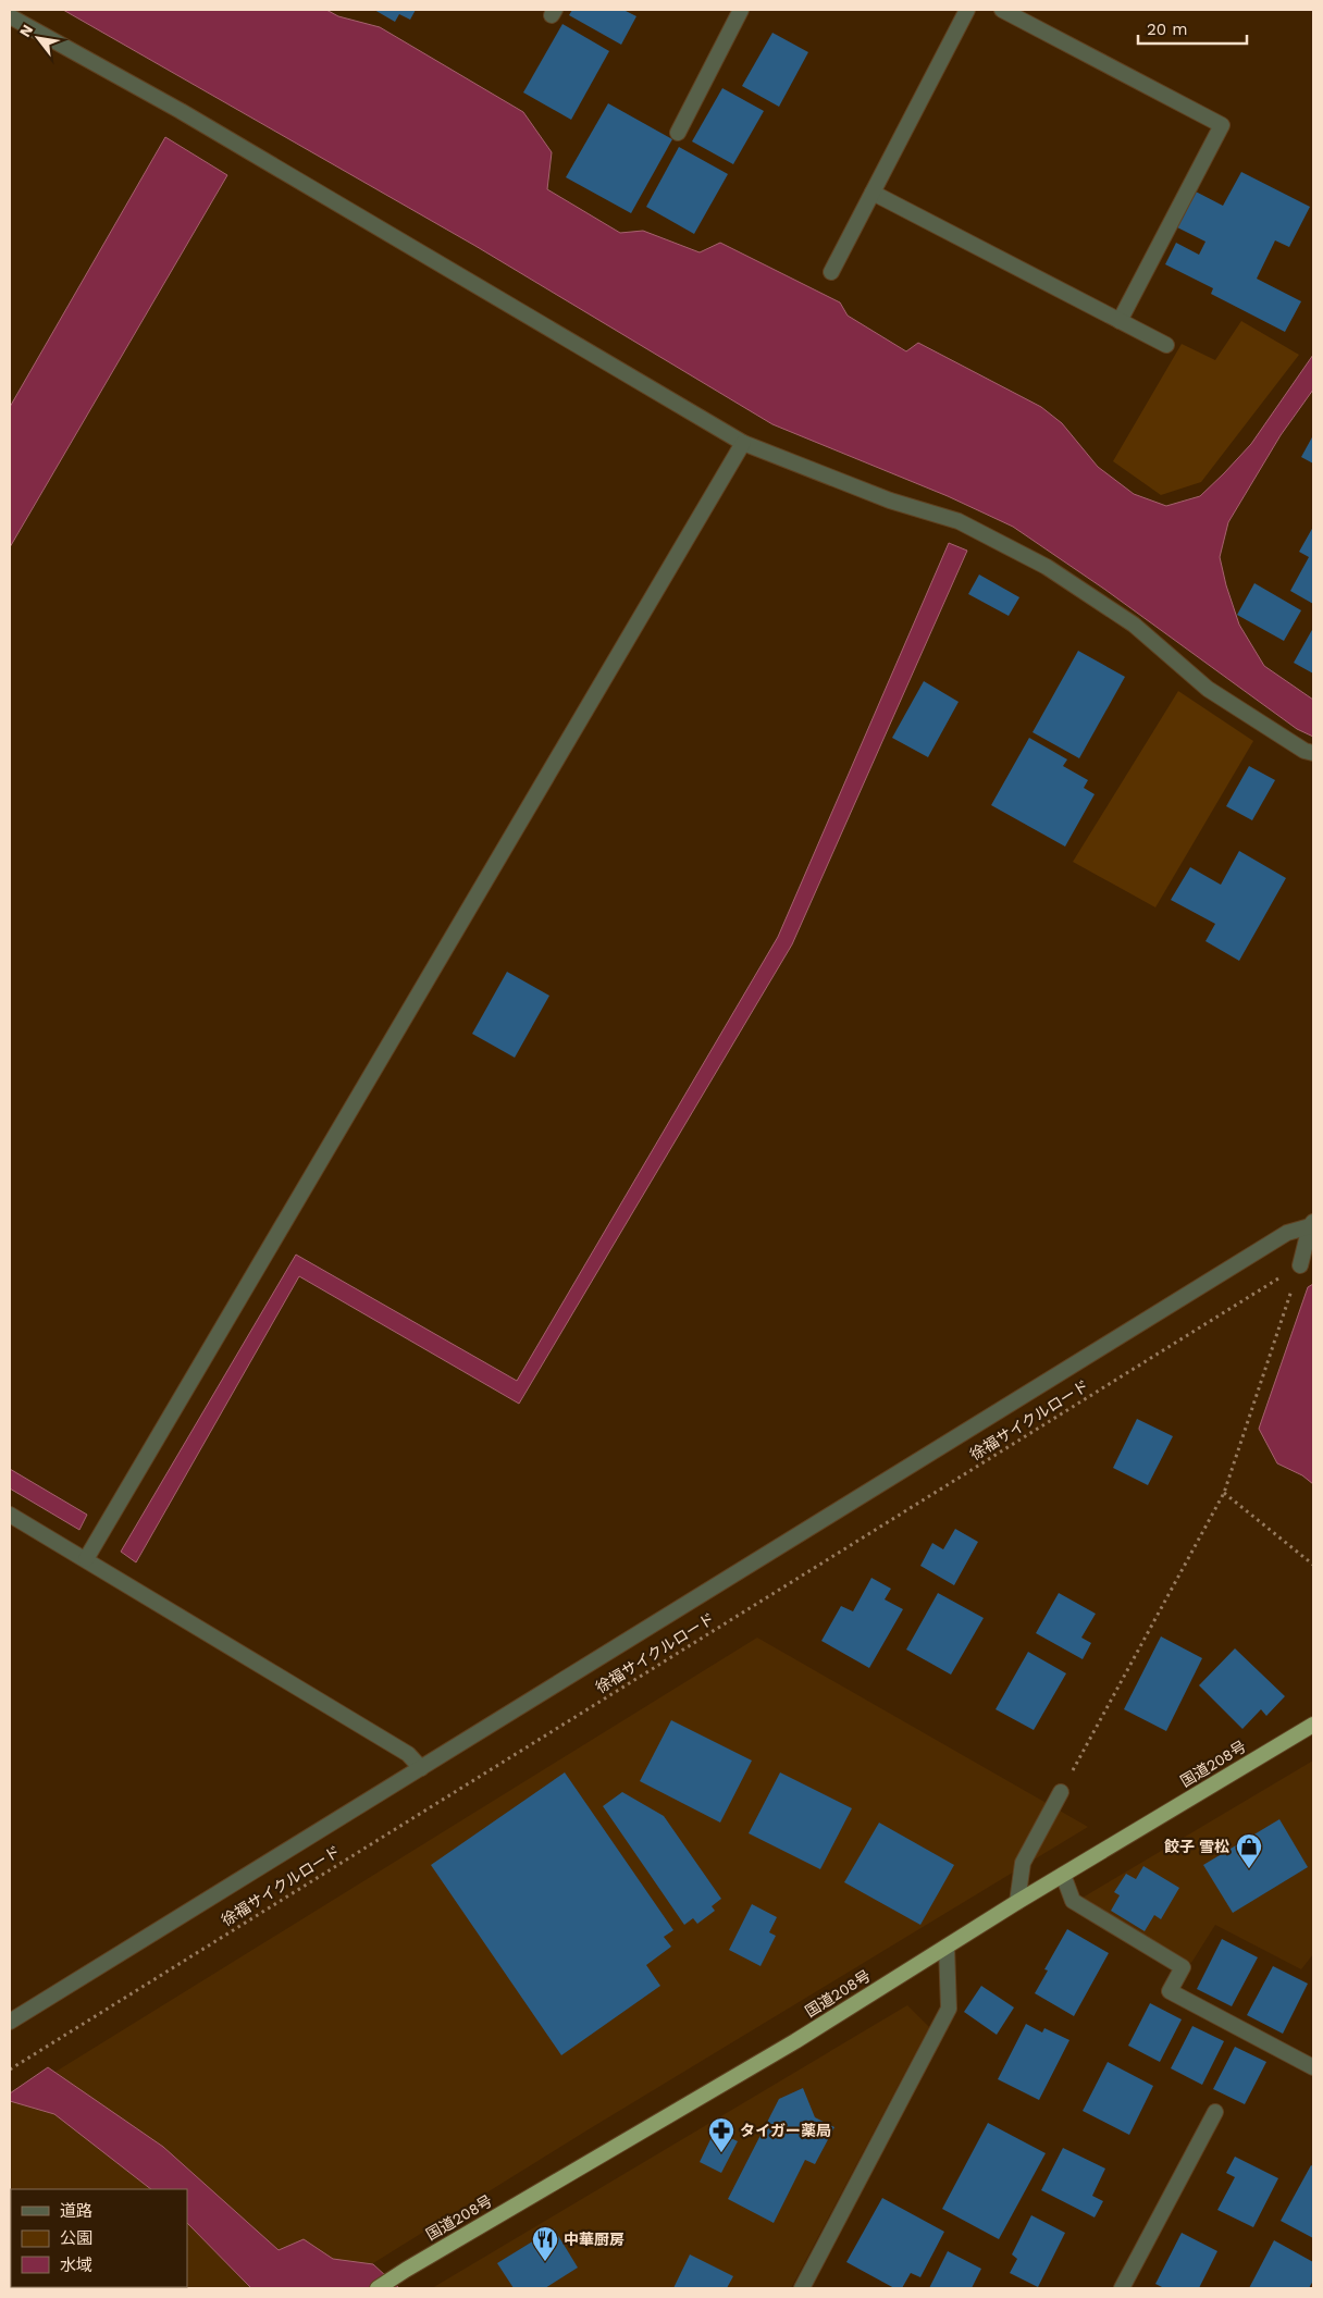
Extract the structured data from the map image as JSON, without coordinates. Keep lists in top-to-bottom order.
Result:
{
  "streets": {
    "highway": ["国道208号"],
    "path": ["徐福サイクルロード"]
  },
  "places": {
    "shop": ["餃子 雪松"],
    "pharmacy": ["タイガー薬局"],
    "restaurant": ["中華厨房"]
  },
  "legend": ["道路", "公園", "水域"],
  "scale_bar": "20 m",
  "north": "top left"
}
